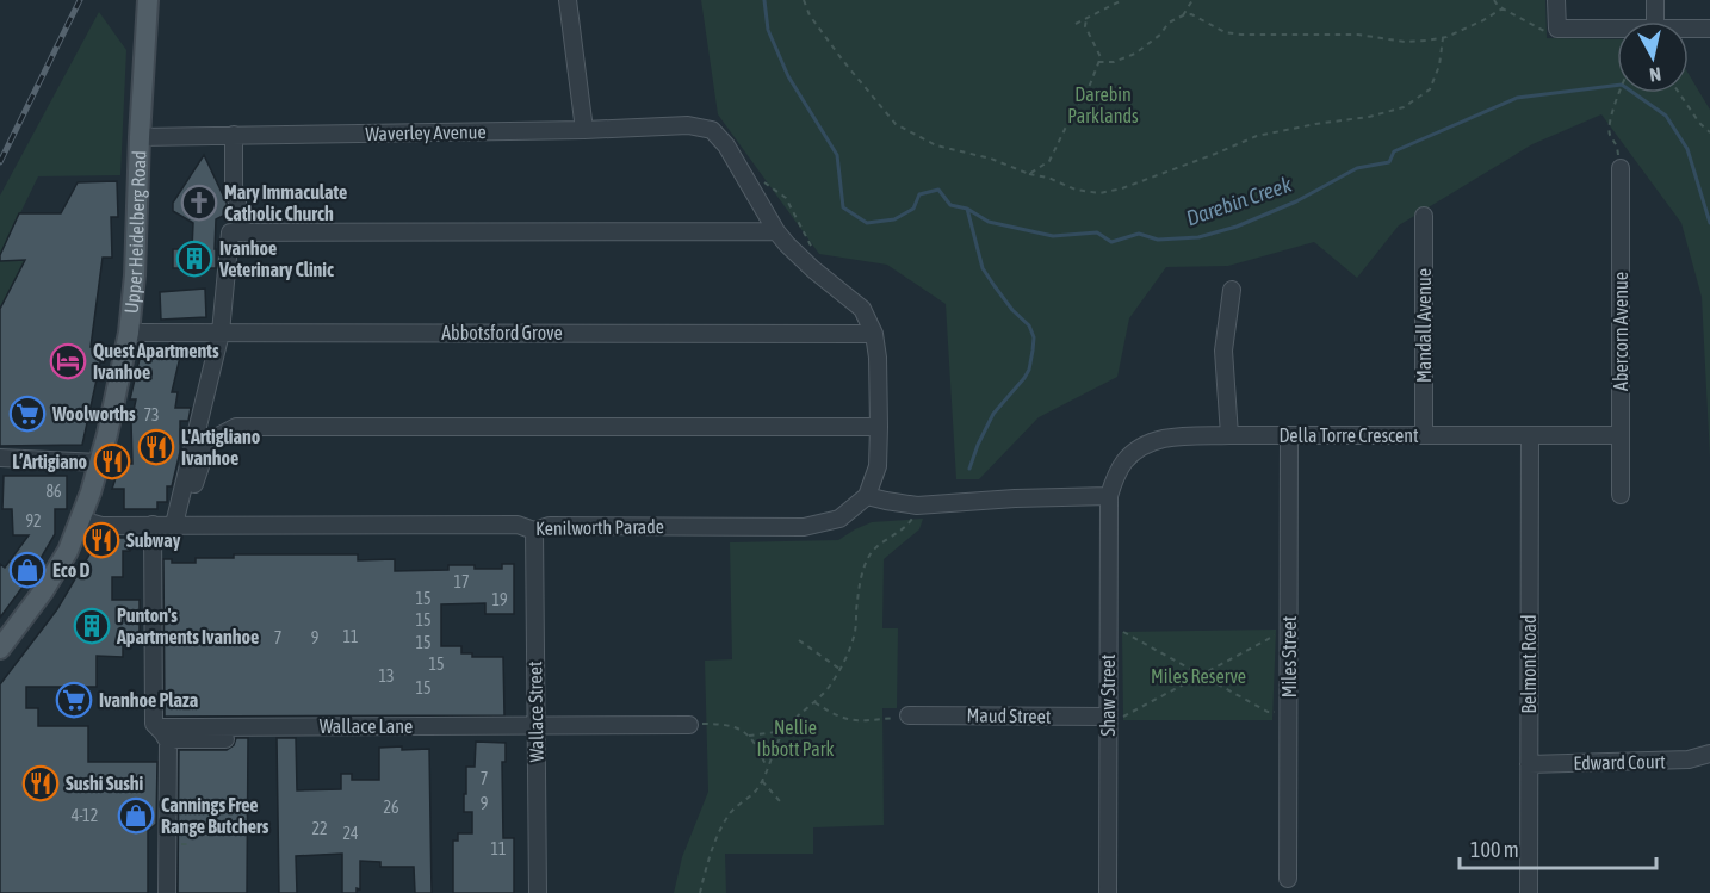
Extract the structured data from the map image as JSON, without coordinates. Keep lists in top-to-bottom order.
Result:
{
  "streets": {
    "main road": ["Upper Heidelberg Road"],
    "street": [
      "Waverley Avenue",
      "Mandall Avenue",
      "Abercorn Avenue",
      "Abbotsford Grove",
      "Della Torre Crescent",
      "Kenilworth Parade",
      "Miles Street",
      "Belmont Road",
      "Shaw Street",
      "Wallace Street",
      "Maud Street",
      "Wallace Lane",
      "Edward Court"
    ]
  },
  "crossings": [
    ["Waverley Avenue", "Upper Heidelberg Road"],
    ["Upper Heidelberg Road", "Abbotsford Grove"],
    ["Upper Heidelberg Road", "Kenilworth Parade"],
    ["Mandall Avenue", "Della Torre Crescent"],
    ["Abercorn Avenue", "Della Torre Crescent"],
    ["Della Torre Crescent", "Miles Street"],
    ["Della Torre Crescent", "Belmont Road"],
    ["Della Torre Crescent", "Shaw Street"],
    ["Kenilworth Parade", "Wallace Street"],
    ["Belmont Road", "Edward Court"],
    ["Shaw Street", "Maud Street"],
    ["Wallace Street", "Wallace Lane"]
  ],
  "water": ["Darebin Creek"],
  "parks": ["Darebin Parklands", "Miles Reserve", "Nellie Ibbott Park"],
  "places": {
    "church": ["Mary Immaculate Catholic Church"],
    "building": ["Ivanhoe Veterinary Clinic", "Punton's Apartments Ivanhoe"],
    "hotel": ["Quest Apartments Ivanhoe"],
    "supermarket": ["Woolworths", "Ivanhoe Plaza"],
    "restaurant": [
      "L'Artigliano Ivanhoe",
      "L’Artigiano",
      "Subway",
      "Sushi Sushi"
    ],
    "shop": ["Eco D", "Cannings Free Range Butchers"]
  },
  "house_numbers": [
    "73",
    "86",
    "92",
    "17",
    "15",
    "19",
    "15",
    "11",
    "7",
    "9",
    "15",
    "15",
    "13",
    "15",
    "7",
    "9",
    "26",
    "4-12",
    "22",
    "24",
    "11"
  ],
  "scale_bar": "100 m",
  "north": "bottom"
}
